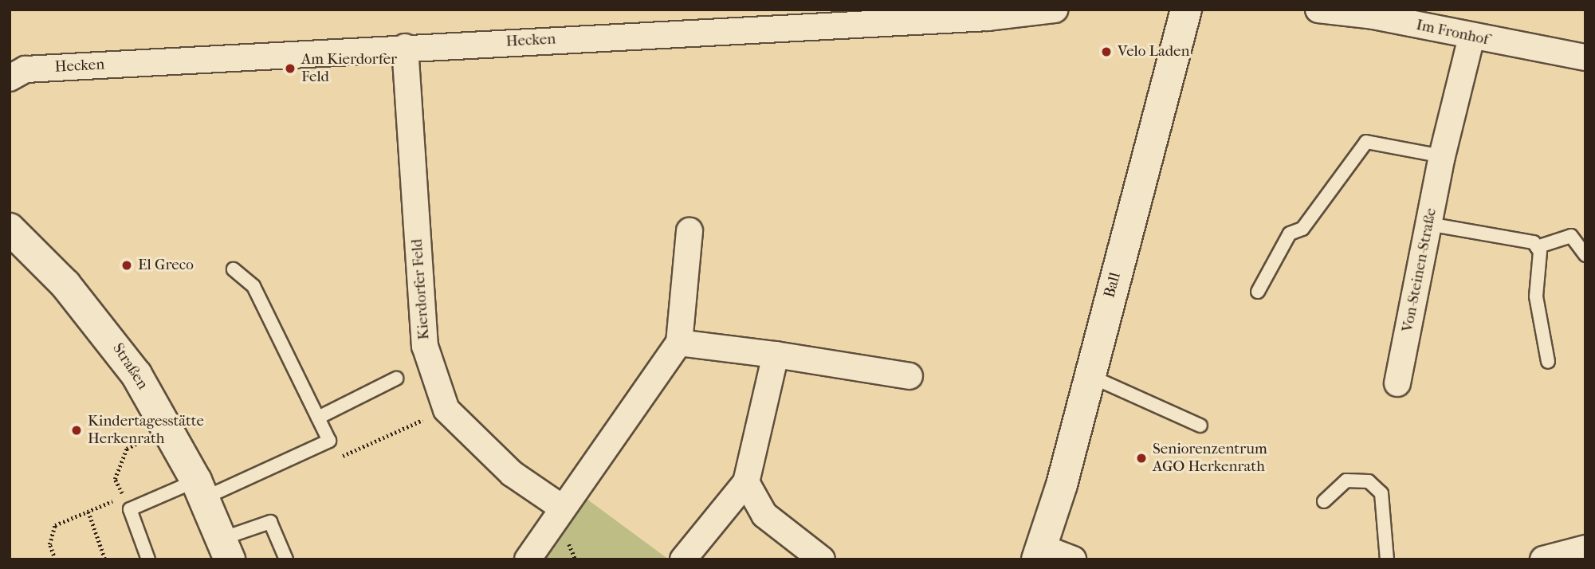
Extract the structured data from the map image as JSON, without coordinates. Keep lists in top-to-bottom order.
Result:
{
  "streets": {
    "main road": ["Ball", "Straßen"],
    "street": [
      "Im Fronhof",
      "Hecken",
      "Von-Steinen-Straße",
      "Kierdorfer Feld"
    ]
  },
  "crossings": [
    ["Im Fronhof", "Von-Steinen-Straße"],
    ["Hecken", "Kierdorfer Feld"]
  ],
  "places": [
    "Velo Laden",
    "Am Kierdorfer Feld",
    "El Greco",
    "Kindertagesstätte Herkenrath",
    "Seniorenzentrum AGO Herkenrath"
  ]
}
